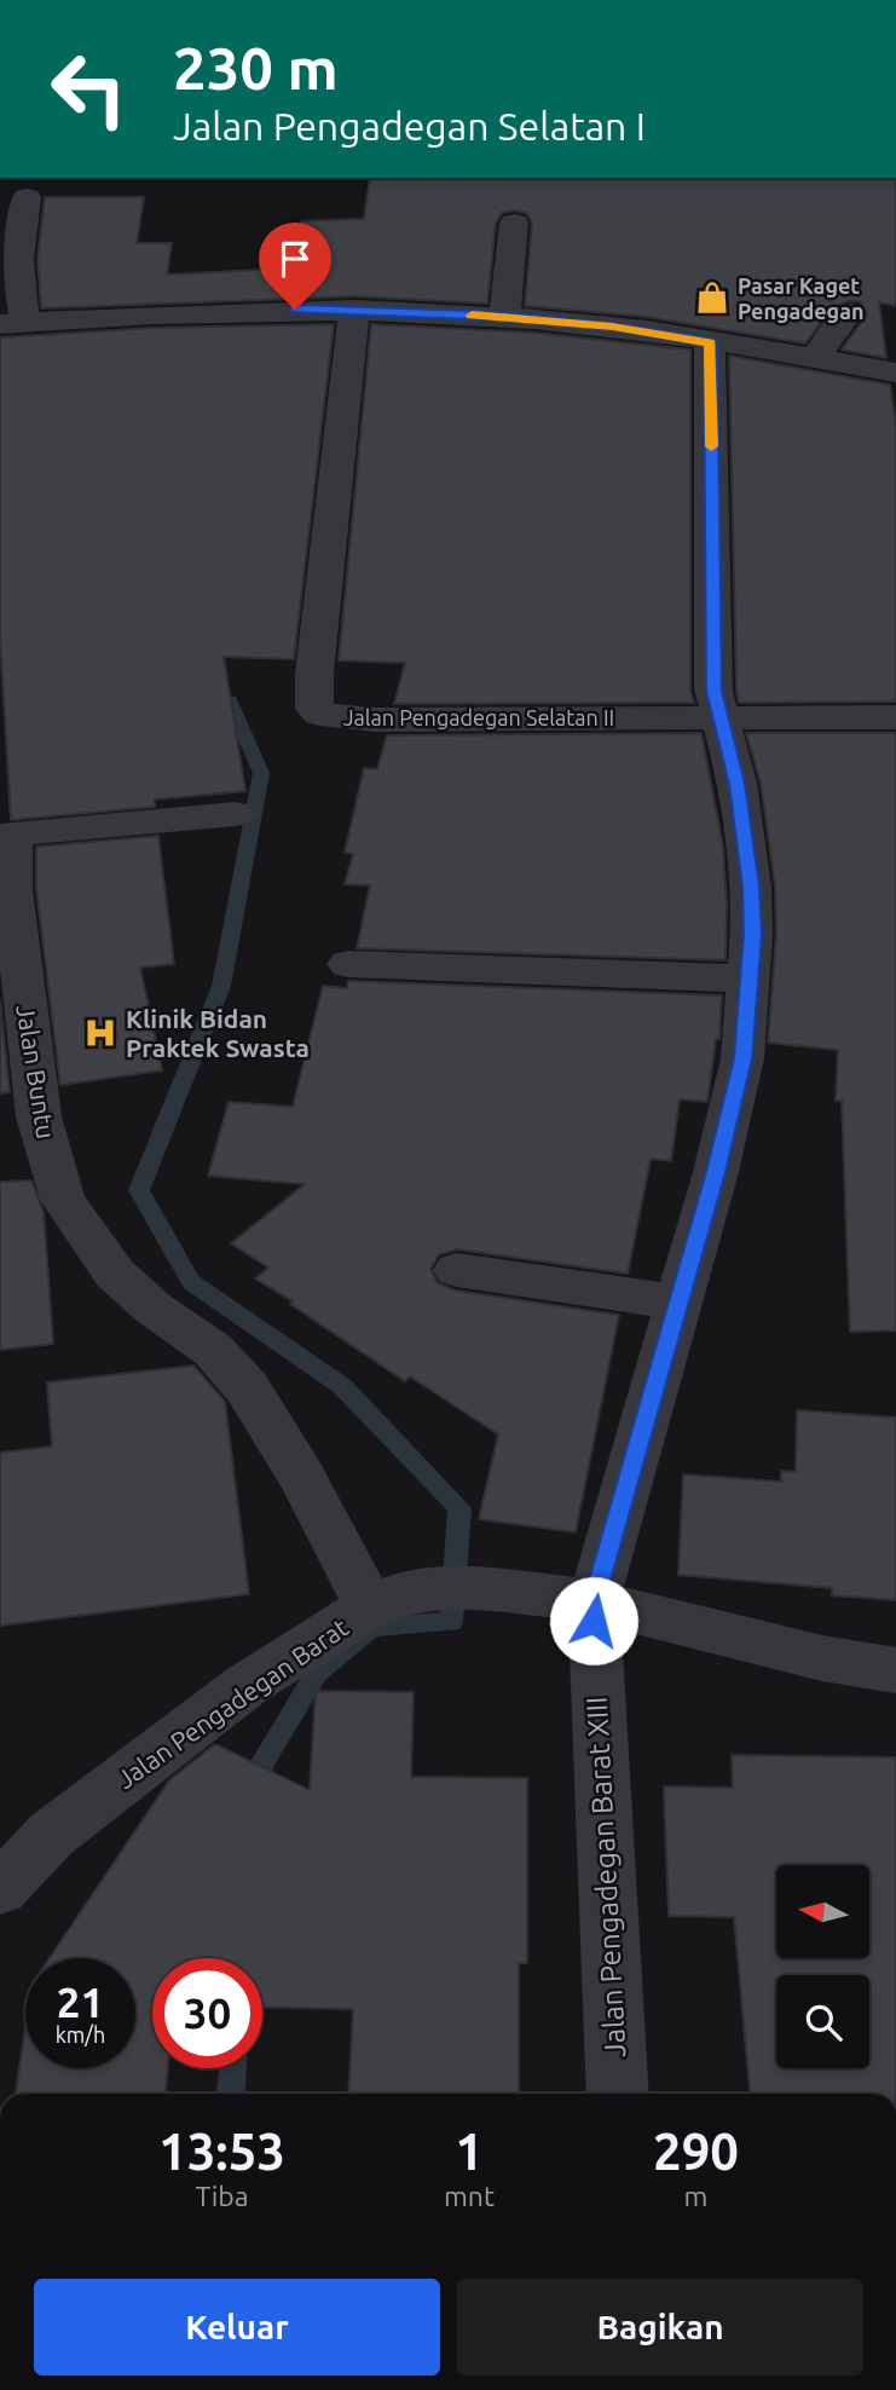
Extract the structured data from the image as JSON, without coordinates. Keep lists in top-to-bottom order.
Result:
{
  "streets": {
    "street": [
      "Jalan Pengadegan Selatan II",
      "Jalan Buntu",
      "Jalan Pengadegan Barat",
      "Jalan Pengadegan Barat XIII"
    ]
  },
  "crossings": [
    ["Jalan Pengadegan Selatan II", "Jalan Pengadegan Barat XIII"],
    ["Jalan Buntu", "Jalan Pengadegan Barat"],
    ["Jalan Pengadegan Barat", "Jalan Pengadegan Barat XIII"]
  ],
  "places": {
    "shop": ["Pasar Kaget Pengadegan"],
    "hospital": ["Klinik Bidan Praktek Swasta"]
  },
  "north": "left",
  "page": {
    "turn": ["230 m", "Jalan Pengadegan Selatan I"],
    "speed": "21 km/h",
    "limit": "30",
    "eta": [
      "13:53",
      "Tiba",
      "1",
      "mnt",
      "290",
      "m"
    ],
    "buttons": ["Keluar", "Bagikan"]
  }
}
